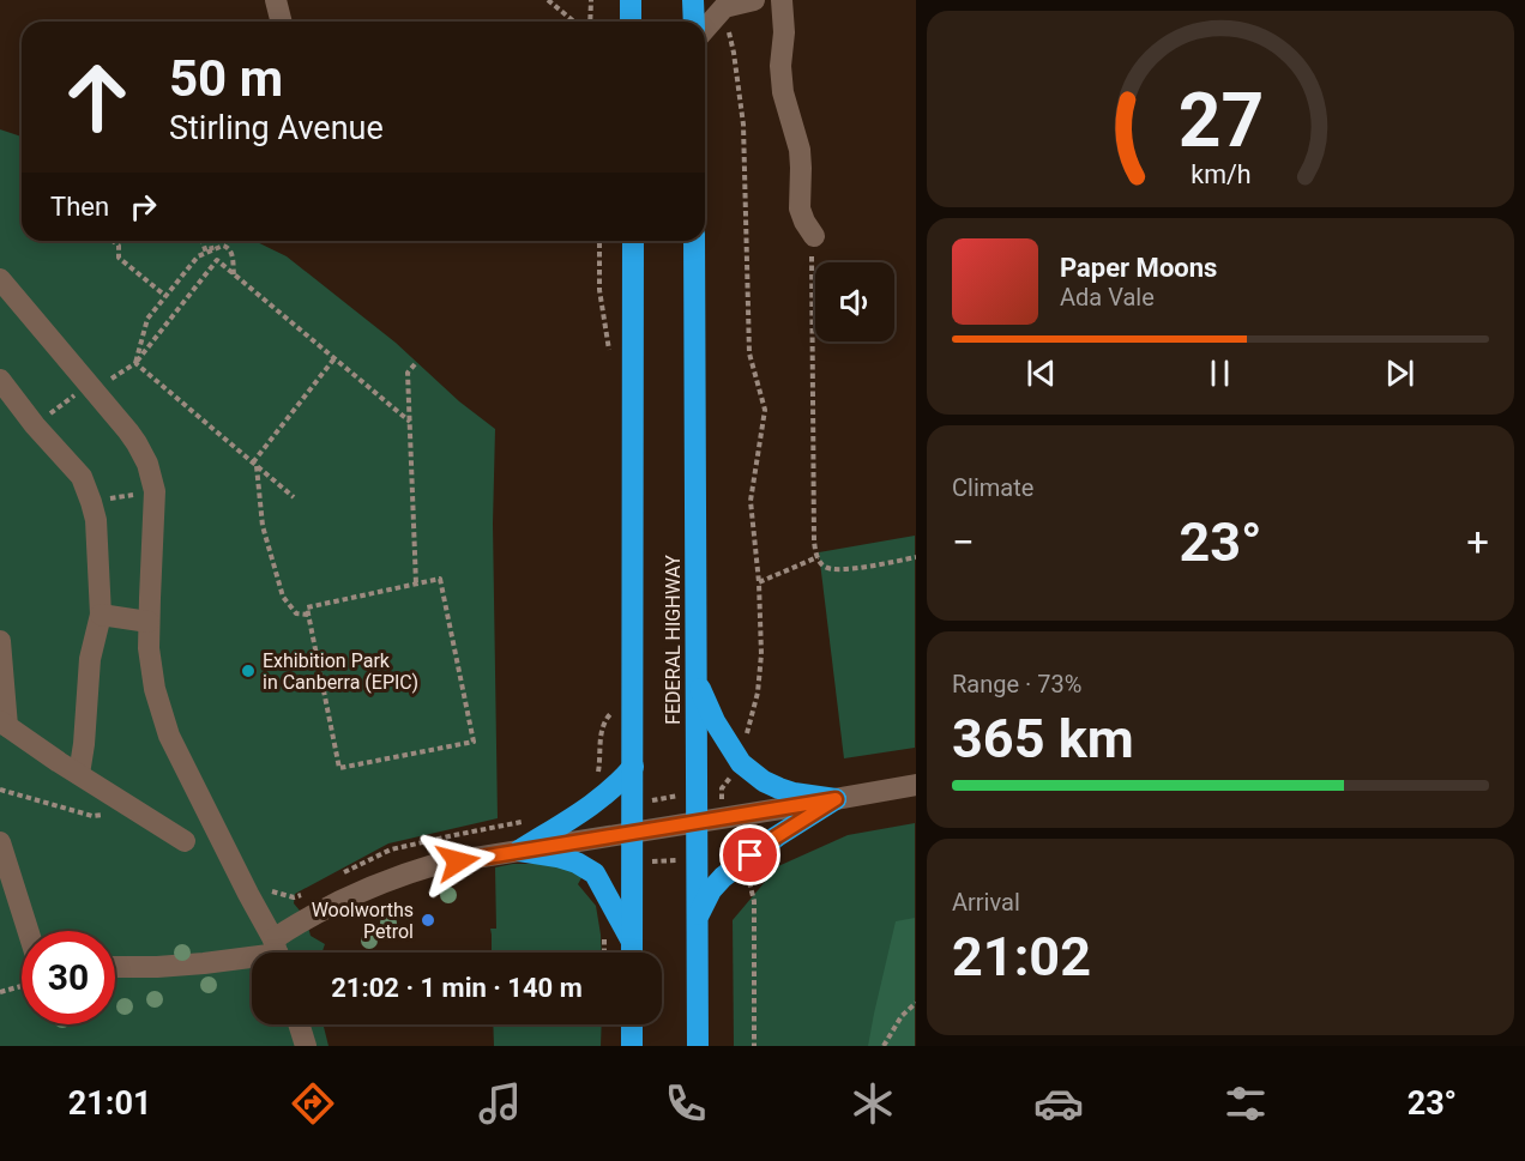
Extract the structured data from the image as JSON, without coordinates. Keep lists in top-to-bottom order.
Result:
{
  "streets": {
    "highway": ["FEDERAL HIGHWAY"]
  },
  "places": ["Exhibition Park in Canberra (EPIC)", "Woolworths Petrol"],
  "page": {
    "turn": ["50 m", "Stirling Avenue"],
    "then": "Then",
    "song": ["Paper Moons", "Ada Vale"],
    "tile": [
      "Climate",
      ["Range · 73%", "365 km"],
      ["Arrival", "21:02"]
    ],
    "heat": ["−", "23°", "+"],
    "limit": "30",
    "trip": "21:02 · 1 min · 140 m",
    "tabs": ["21:01", "23°"],
    "gauge": ["27", "km/h"]
  }
}
